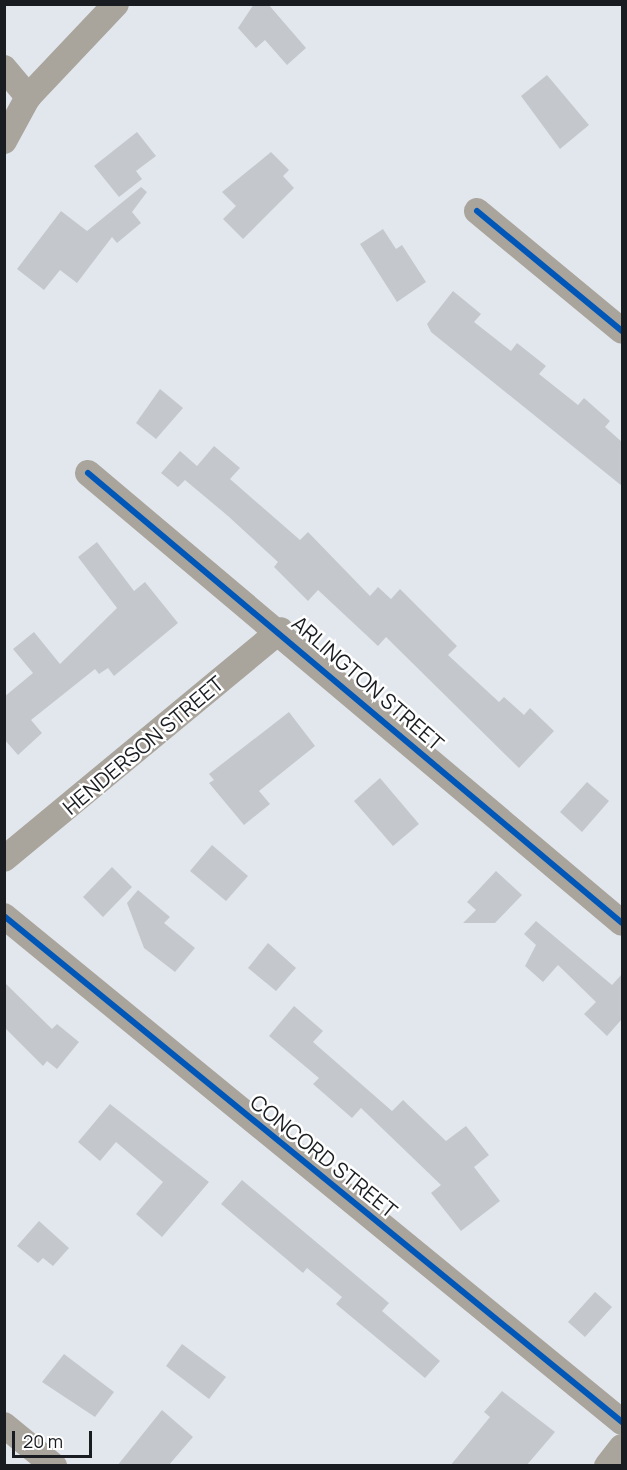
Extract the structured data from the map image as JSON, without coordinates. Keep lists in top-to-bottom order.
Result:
{
  "streets": {
    "street": ["ARLINGTON STREET", "HENDERSON STREET", "CONCORD STREET"]
  },
  "crossings": [
    ["ARLINGTON STREET", "HENDERSON STREET"]
  ],
  "scale_bar": "20 m"
}
